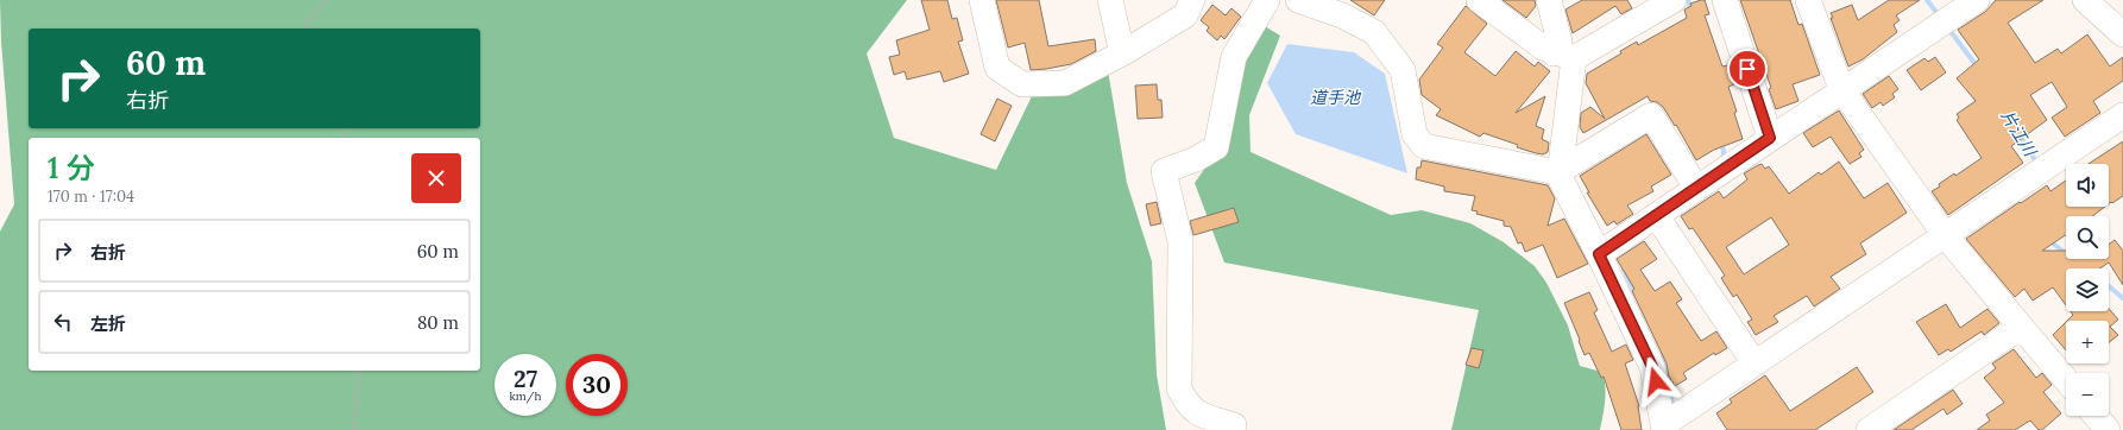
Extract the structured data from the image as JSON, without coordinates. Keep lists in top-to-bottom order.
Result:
{
  "water": ["道手池", "片江川"],
  "page": {
    "turn": ["60 m", "右折"],
    "heading": ["1 分", "170 m · 17:04"],
    "map_buttons": ["+", "−"],
    "list": [
      {
        "name": "右折",
        "value": "60 m"
      },
      {
        "name": "左折",
        "value": "80 m"
      }
    ],
    "speed": "27 km/h",
    "limit": "30"
  }
}
